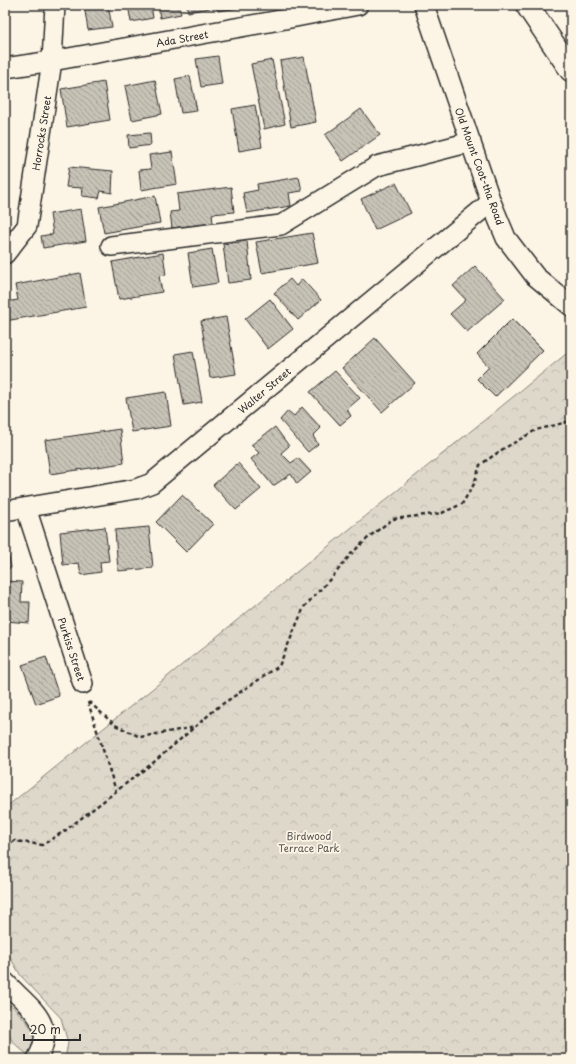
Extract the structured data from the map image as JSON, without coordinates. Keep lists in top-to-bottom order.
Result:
{
  "streets": {
    "street": [
      "Ada Street",
      "Horrocks Street",
      "Old Mount Coot-tha Road",
      "Walter Street",
      "Purkiss Street"
    ]
  },
  "crossings": [
    ["Ada Street", "Horrocks Street"],
    ["Old Mount Coot-tha Road", "Walter Street"],
    ["Walter Street", "Purkiss Street"]
  ],
  "parks": ["Birdwood Terrace Park"],
  "scale_bar": "20 m"
}
